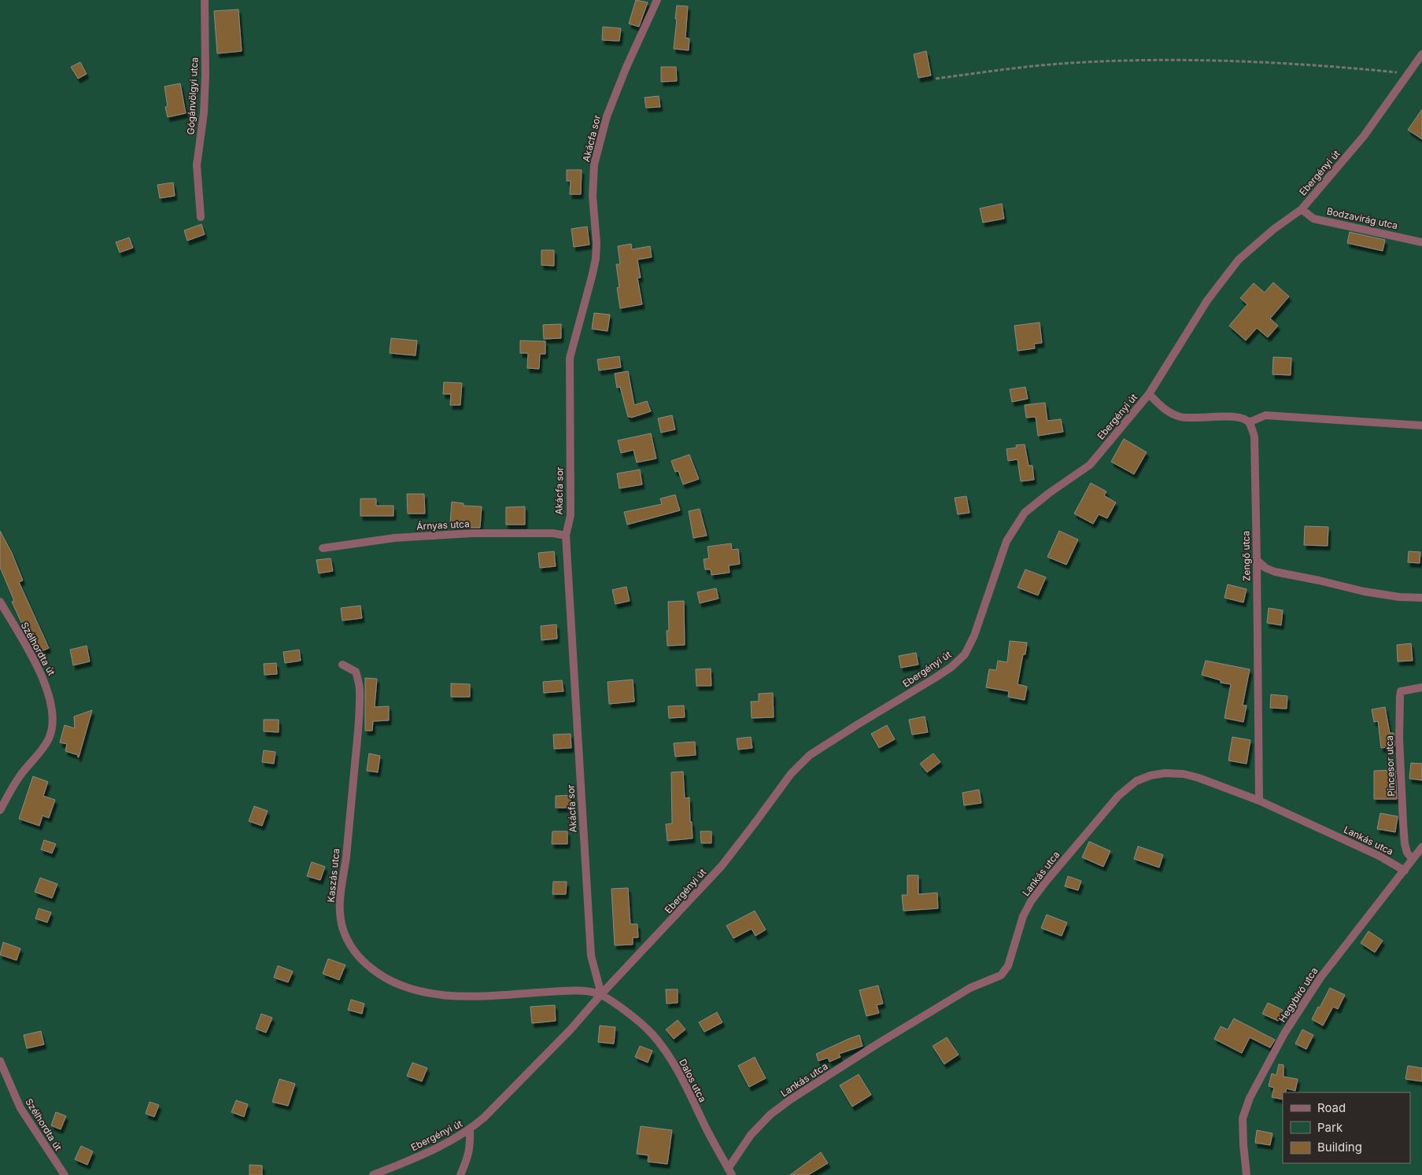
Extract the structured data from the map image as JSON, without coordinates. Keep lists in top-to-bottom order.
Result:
{
  "streets": {
    "street": [
      "Gógánvölgyi utca",
      "Akácfa sor",
      "Ebergényi út",
      "Bodzavirág utca",
      "Árnyas utca",
      "Zengő utca",
      "Szélhordta út",
      "Pincesor utca",
      "Lankás utca",
      "Kaszás utca",
      "Hegybíró utca",
      "Dalos utca"
    ]
  },
  "crossings": [
    ["Akácfa sor", "Ebergényi út"],
    ["Akácfa sor", "Árnyas utca"],
    ["Akácfa sor", "Kaszás utca"],
    ["Akácfa sor", "Dalos utca"],
    ["Ebergényi út", "Bodzavirág utca"],
    ["Ebergényi út", "Kaszás utca"],
    ["Ebergényi út", "Dalos utca"],
    ["Zengő utca", "Lankás utca"],
    ["Pincesor utca", "Hegybíró utca"],
    ["Lankás utca", "Hegybíró utca"],
    ["Lankás utca", "Dalos utca"],
    ["Kaszás utca", "Dalos utca"]
  ],
  "legend": ["Road", "Park", "Building"]
}
